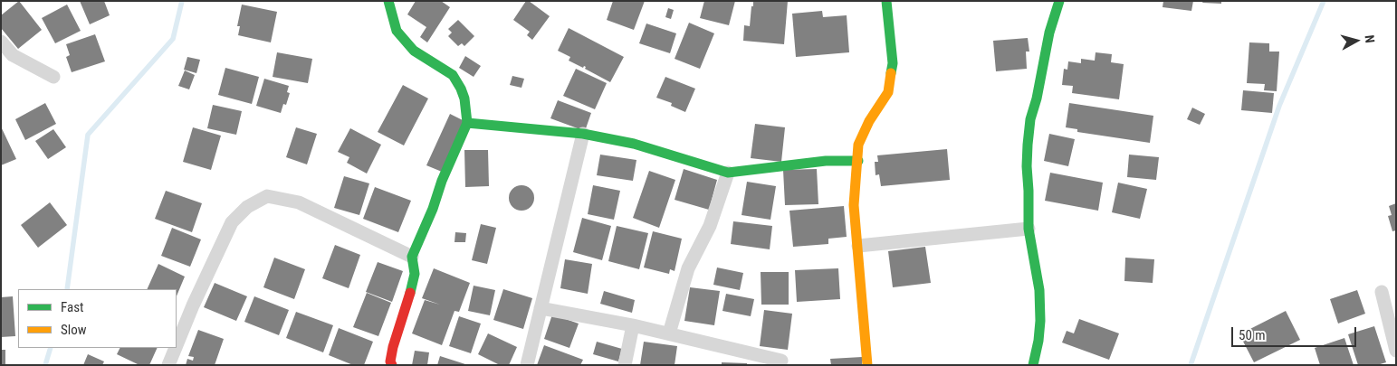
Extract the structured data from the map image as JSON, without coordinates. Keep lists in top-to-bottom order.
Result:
{
  "legend": ["Fast", "Slow"],
  "scale_bar": "50 m",
  "north": "right"
}
